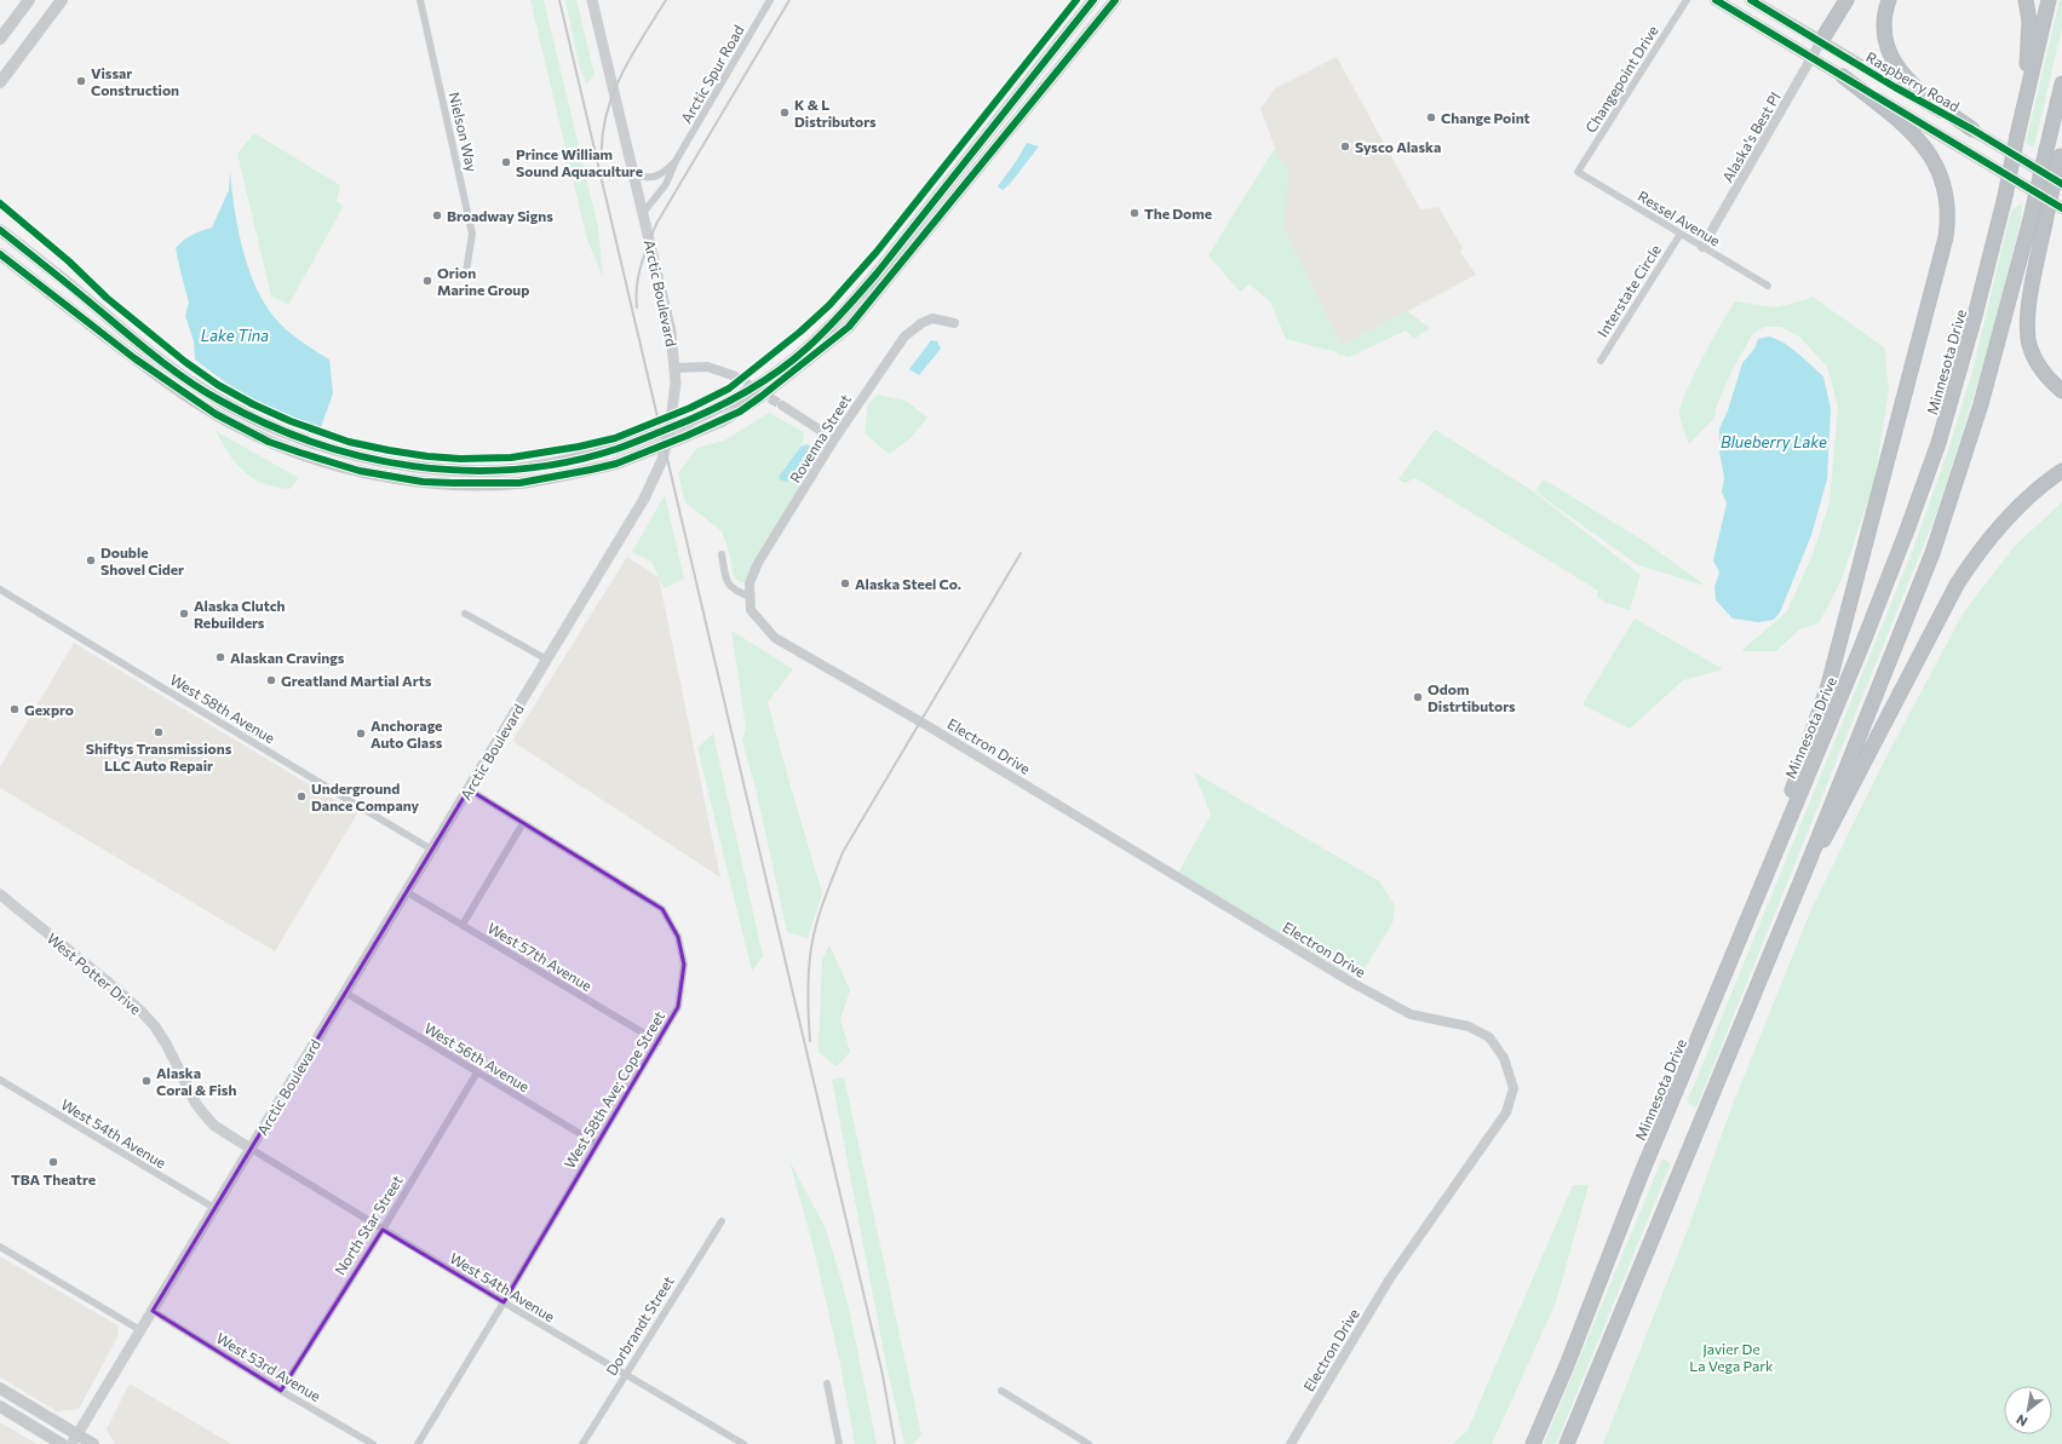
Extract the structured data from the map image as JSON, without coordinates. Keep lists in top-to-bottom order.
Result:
{
  "streets": {
    "highway": ["Minnesota Drive"],
    "main road": ["Raspberry Road", "Arctic Boulevard", "West Potter Drive"],
    "street": [
      "Arctic Spur Road",
      "Changepoint Drive",
      "Nielson Way",
      "Alaska's Best PI",
      "Ressel Avenue",
      "Interstate Circle",
      "Rovenna Street",
      "West 58th Avenue",
      "Electron Drive",
      "West 57th Avenue",
      "West 56th Avenue",
      "West 58th Ave; Cope Street",
      "West 54th Avenue",
      "North Star Street",
      "Dorbrandt Street",
      "West 53rd Avenue"
    ]
  },
  "crossings": [
    ["Arctic Spur Road", "Arctic Boulevard"],
    ["Changepoint Drive", "Ressel Avenue"],
    ["Raspberry Road", "Alaska's Best PI"],
    ["Alaska's Best PI", "Ressel Avenue"],
    ["Ressel Avenue", "Interstate Circle"],
    ["Arctic Boulevard", "West 58th Avenue"],
    ["Arctic Boulevard", "West 57th Avenue"],
    ["Arctic Boulevard", "West Potter Drive"],
    ["Arctic Boulevard", "West 56th Avenue"],
    ["Arctic Boulevard", "West 58th Ave; Cope Street"],
    ["Arctic Boulevard", "West 54th Avenue"],
    ["Arctic Boulevard", "West 53rd Avenue"],
    ["Rovenna Street", "Electron Drive"],
    ["West 57th Avenue", "West 58th Ave; Cope Street"],
    ["West Potter Drive", "West 54th Avenue"],
    ["West 56th Avenue", "West 58th Ave; Cope Street"],
    ["West 56th Avenue", "North Star Street"],
    ["West 58th Ave; Cope Street", "West 54th Avenue"],
    ["West 54th Avenue", "North Star Street"],
    ["West 54th Avenue", "Dorbrandt Street"],
    ["North Star Street", "West 53rd Avenue"]
  ],
  "water": ["Lake Tina", "Blueberry Lake"],
  "parks": ["Javier De La Vega Park"],
  "places": [
    "Vissar Construction",
    "K & L Distributors",
    "Change Point",
    "Sysco Alaska",
    "Prince William Sound Aquaculture",
    "The Dome",
    "Broadway Signs",
    "Orion Marine Group",
    "Double Shovel Cider",
    "Alaska Steel Co.",
    "Alaska Clutch Rebuilders",
    "Alaskan Cravings",
    "Greatland Martial Arts",
    "Odom Distrtibutors",
    "Gexpro",
    "Shiftys Transmissions LLC Auto Repair",
    "Anchorage Auto Glass",
    "Underground Dance Company",
    "Alaska Coral & Fish",
    "TBA Theatre"
  ],
  "north": "bottom left"
}
